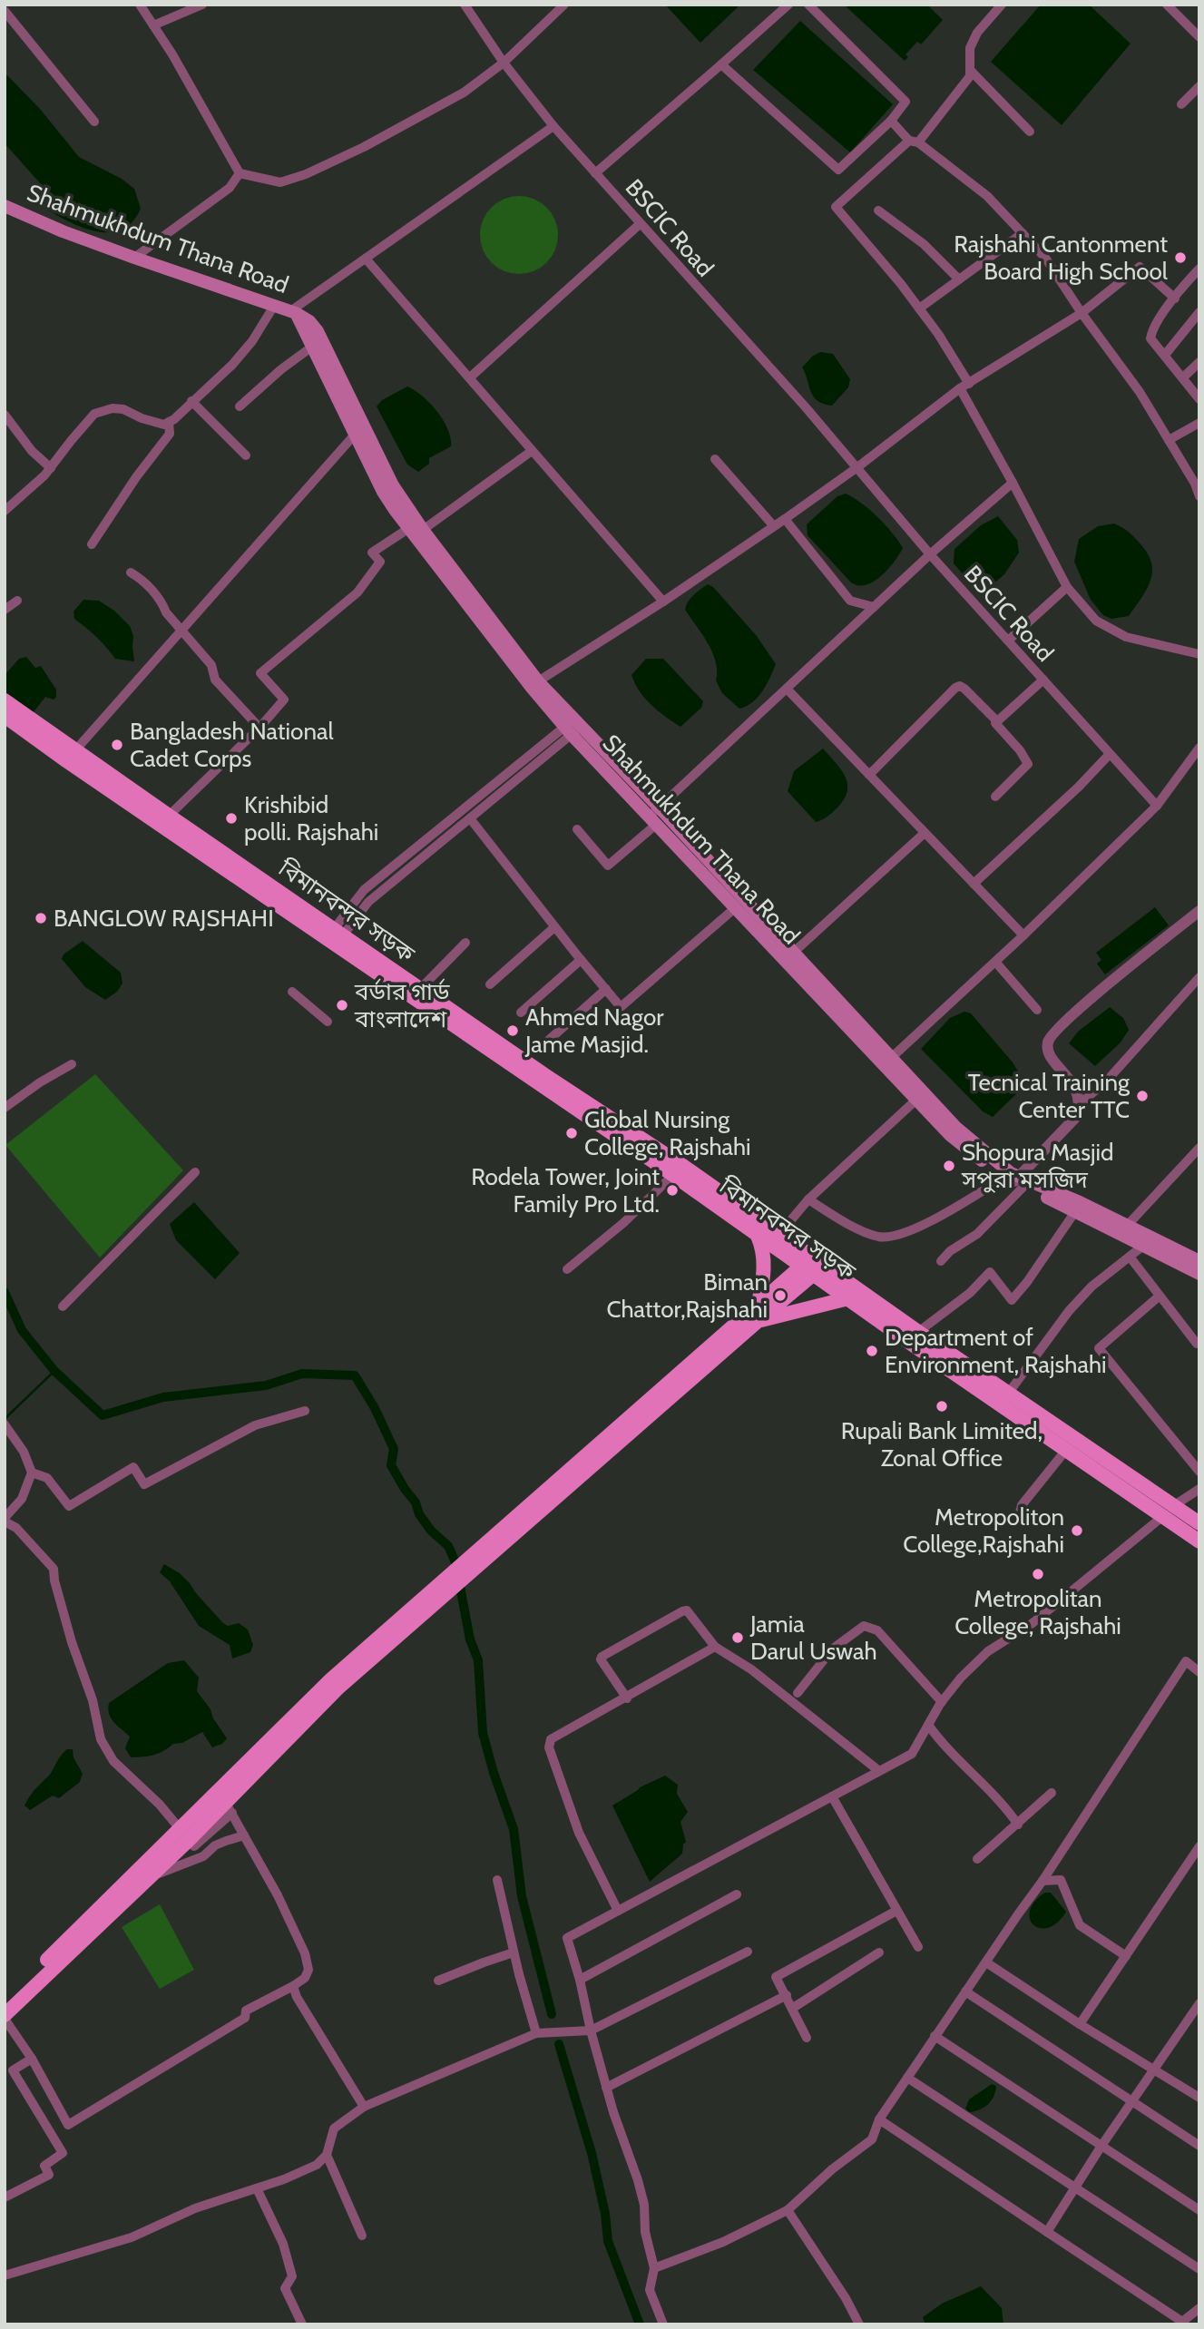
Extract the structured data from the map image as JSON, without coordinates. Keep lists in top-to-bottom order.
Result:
{
  "streets": {
    "main road": ["Shahmukhdum Thana Road", "বিমানবন্দর সড়ক"],
    "street": ["BSCIC Road"]
  },
  "places": [
    "Rajshahi Cantonment Board High School",
    "Bangladesh National Cadet Corps",
    "Krishibid polli. Rajshahi",
    "BANGLOW RAJSHAHI",
    "বর্ডার গার্ড বাংলাদেশ",
    "Ahmed Nagor Jame Masjid.",
    "Tecnical Training Center TTC",
    "Global Nursing College, Rajshahi",
    "Shopura Masjid সপুরা মসজিদ",
    "Rodela Tower, Joint Family Pro Ltd.",
    "Biman Chattor,Rajshahi",
    "Department of Environment, Rajshahi",
    "Rupali Bank Limited, Zonal Office",
    "Metropoliton College,Rajshahi",
    "Metropolitan College, Rajshahi",
    "Jamia Darul Uswah"
  ]
}
